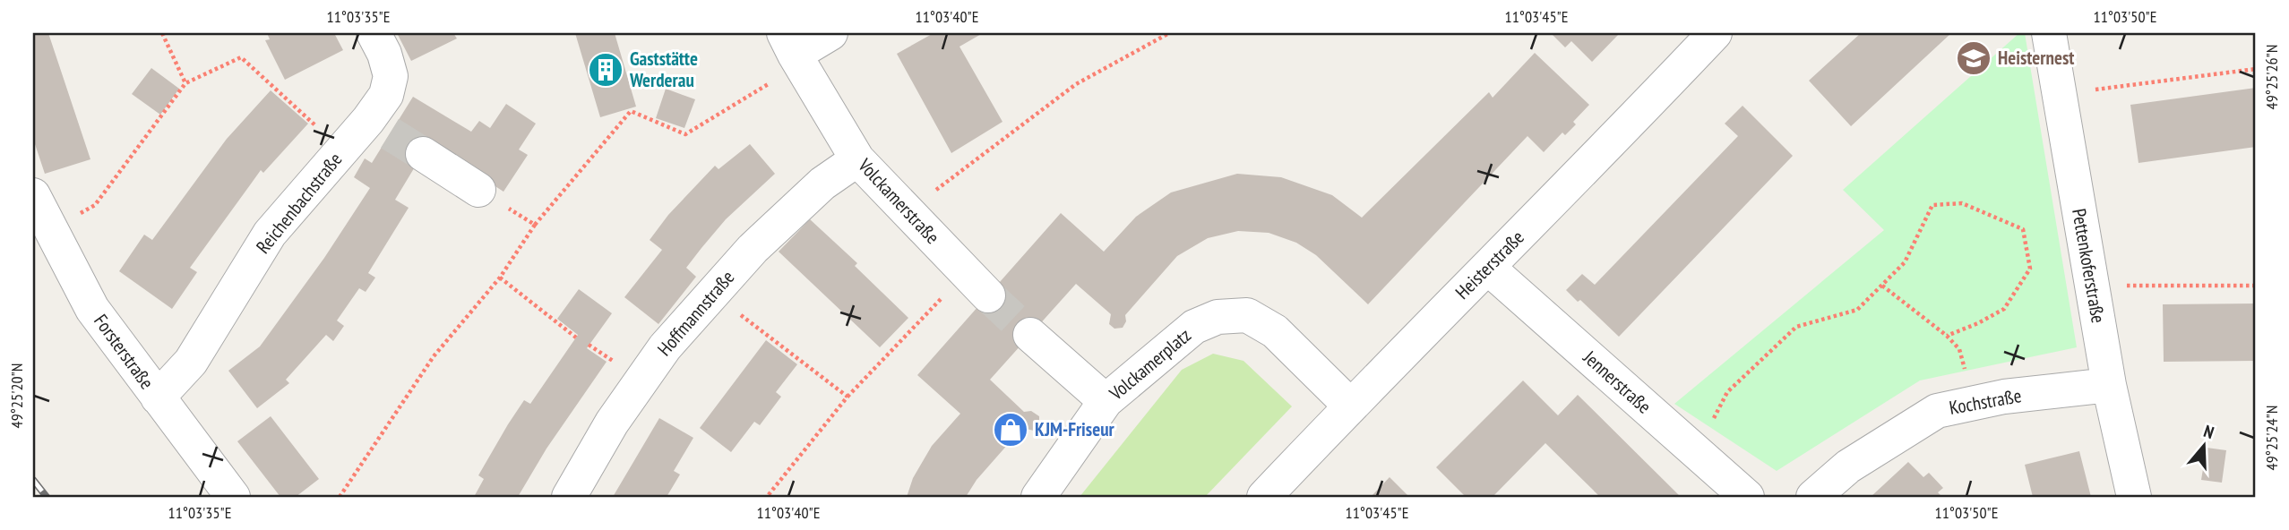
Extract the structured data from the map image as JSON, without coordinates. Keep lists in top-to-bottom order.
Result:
{
  "streets": {
    "street": [
      "Volckamerstraße",
      "Reichenbachstraße",
      "Heisterstraße",
      "Pettenkoferstraße",
      "Hoffmannstraße",
      "Forsterstraße",
      "Volckamerplatz",
      "Jennerstraße",
      "Kochstraße"
    ]
  },
  "crossings": [
    ["Volckamerstraße", "Hoffmannstraße"],
    ["Reichenbachstraße", "Forsterstraße"],
    ["Heisterstraße", "Volckamerplatz"],
    ["Heisterstraße", "Jennerstraße"],
    ["Pettenkoferstraße", "Kochstraße"]
  ],
  "places": {
    "school or university": ["Heisternest"],
    "building": ["Gaststätte Werderau"],
    "shop": ["KJM-Friseur"]
  },
  "north": "top",
  "coordinates": [
    "11°03'35\"E",
    "11°03'40\"E",
    "11°03'45\"E",
    "11°03'50\"E",
    "49°25'26\"N",
    "49°25'20\"N",
    "49°25'24\"N"
  ]
}
